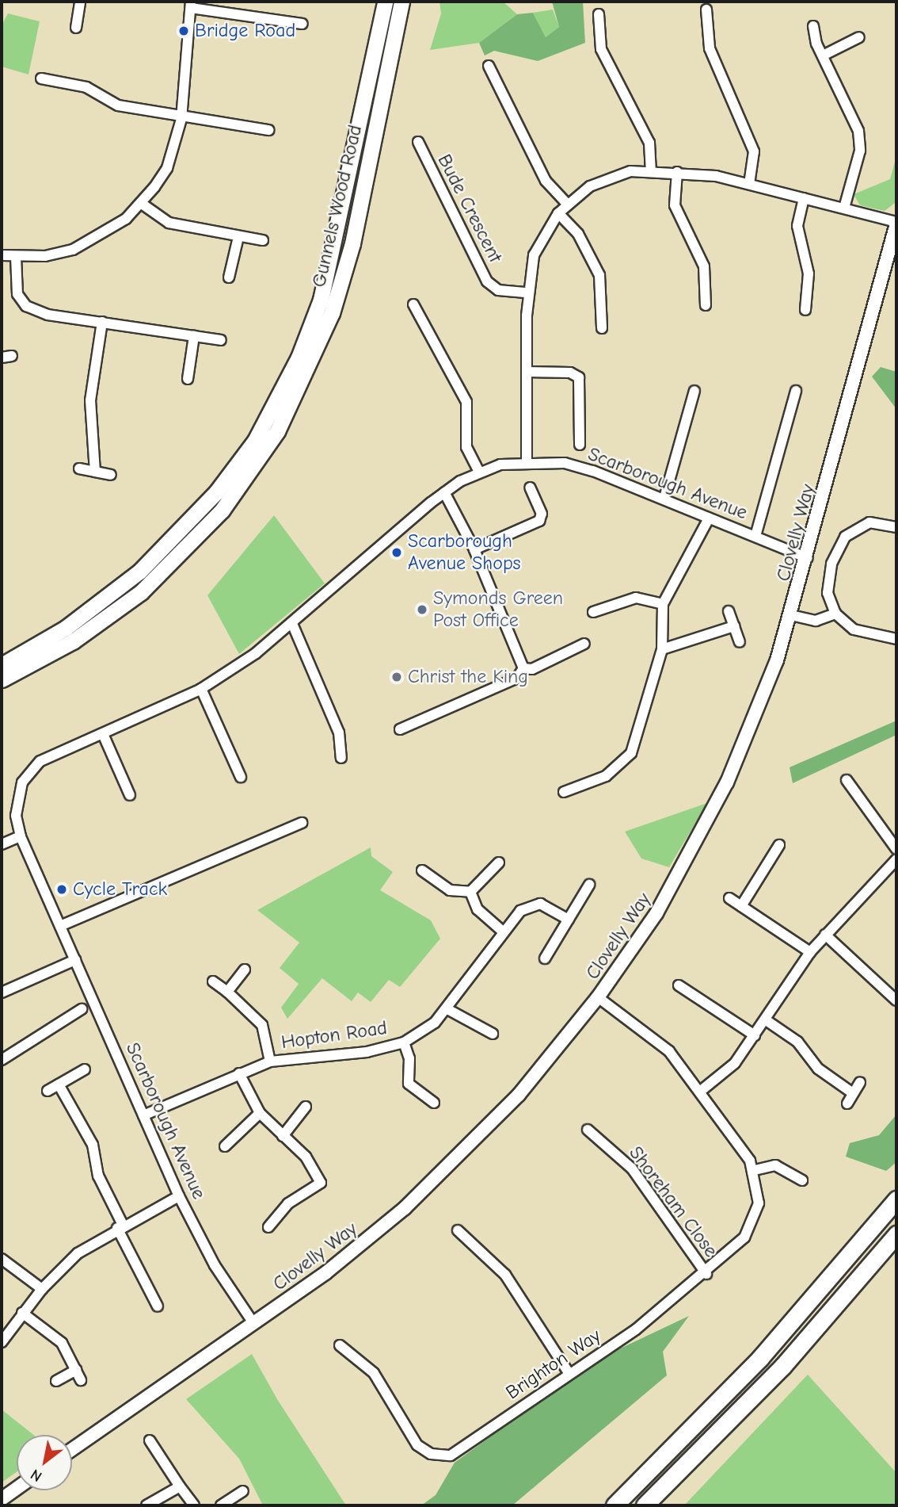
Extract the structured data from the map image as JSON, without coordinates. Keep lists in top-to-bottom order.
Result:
{
  "streets": {
    "main road": ["Gunnels Wood Road"],
    "street": [
      "Bude Crescent",
      "Scarborough Avenue",
      "Clovelly Way",
      "Hopton Road",
      "Shoreham Close",
      "Brighton Way"
    ]
  },
  "crossings": [
    ["Bude Crescent", "Scarborough Avenue"],
    ["Bude Crescent", "Clovelly Way"],
    ["Scarborough Avenue", "Clovelly Way"],
    ["Scarborough Avenue", "Hopton Road"],
    ["Clovelly Way", "Brighton Way"],
    ["Shoreham Close", "Brighton Way"]
  ],
  "places": [
    "Bridge Road",
    "Scarborough Avenue Shops",
    "Symonds Green Post Office",
    "Christ the King",
    "Cycle Track"
  ],
  "north": "bottom left"
}
